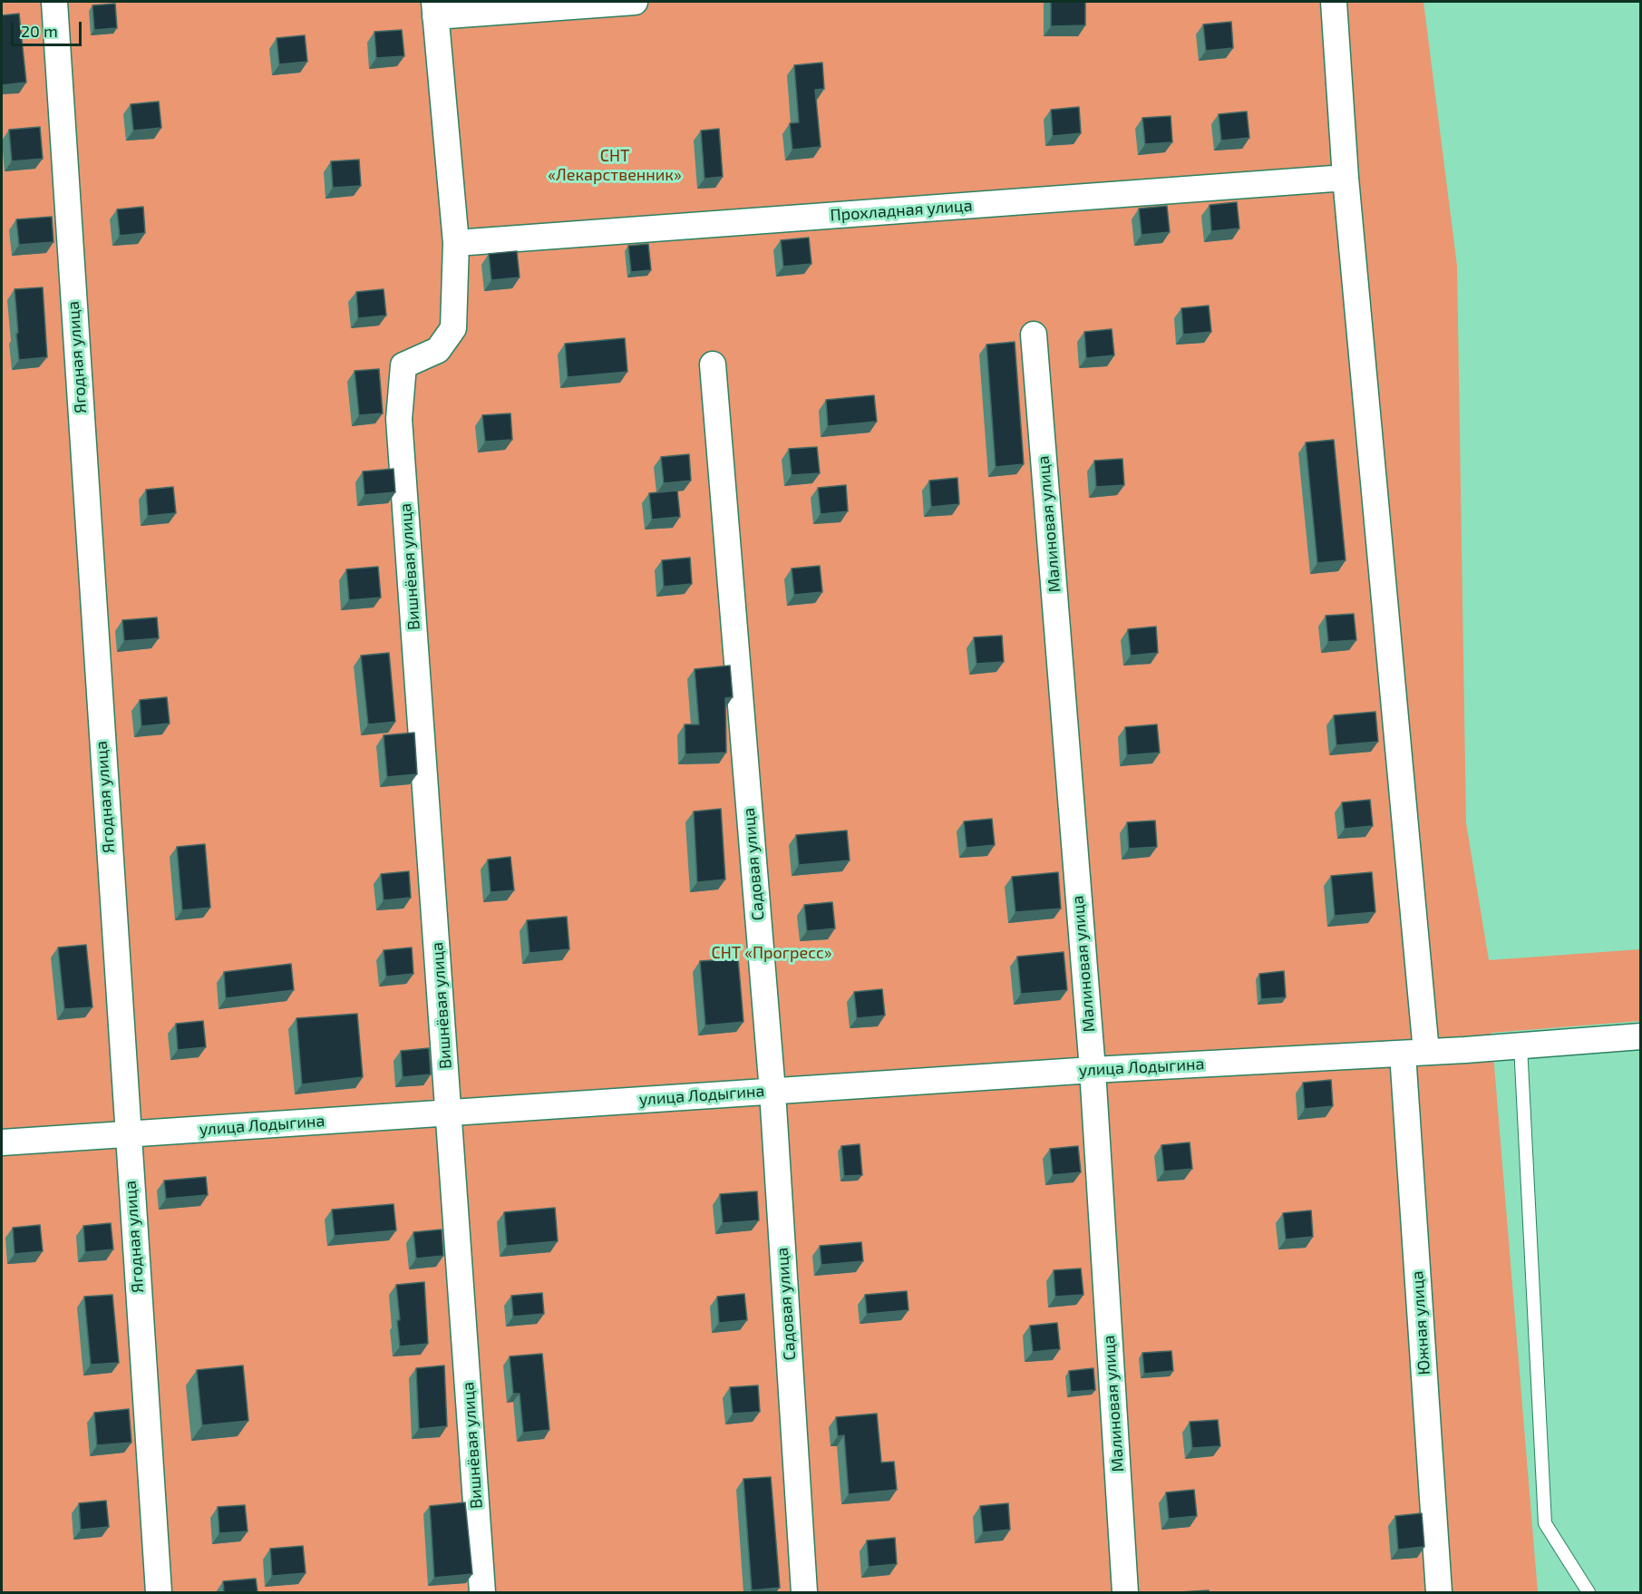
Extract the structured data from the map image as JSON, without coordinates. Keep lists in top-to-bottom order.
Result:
{
  "streets": {
    "street": [
      "Прохладная улица",
      "Ягодная улица",
      "Малиновая улица",
      "Вишнёвая улица",
      "Садовая улица",
      "улица Лодыгина",
      "Южная улица"
    ]
  },
  "crossings": [
    ["Прохладная улица", "Вишнёвая улица"],
    ["Прохладная улица", "Южная улица"],
    ["Ягодная улица", "улица Лодыгина"],
    ["Малиновая улица", "улица Лодыгина"],
    ["Вишнёвая улица", "улица Лодыгина"],
    ["Садовая улица", "улица Лодыгина"],
    ["улица Лодыгина", "Южная улица"]
  ],
  "parks": ["СНТ «Лекарственник»", "СНТ «Прогресс»"],
  "scale_bar": "20 m"
}
